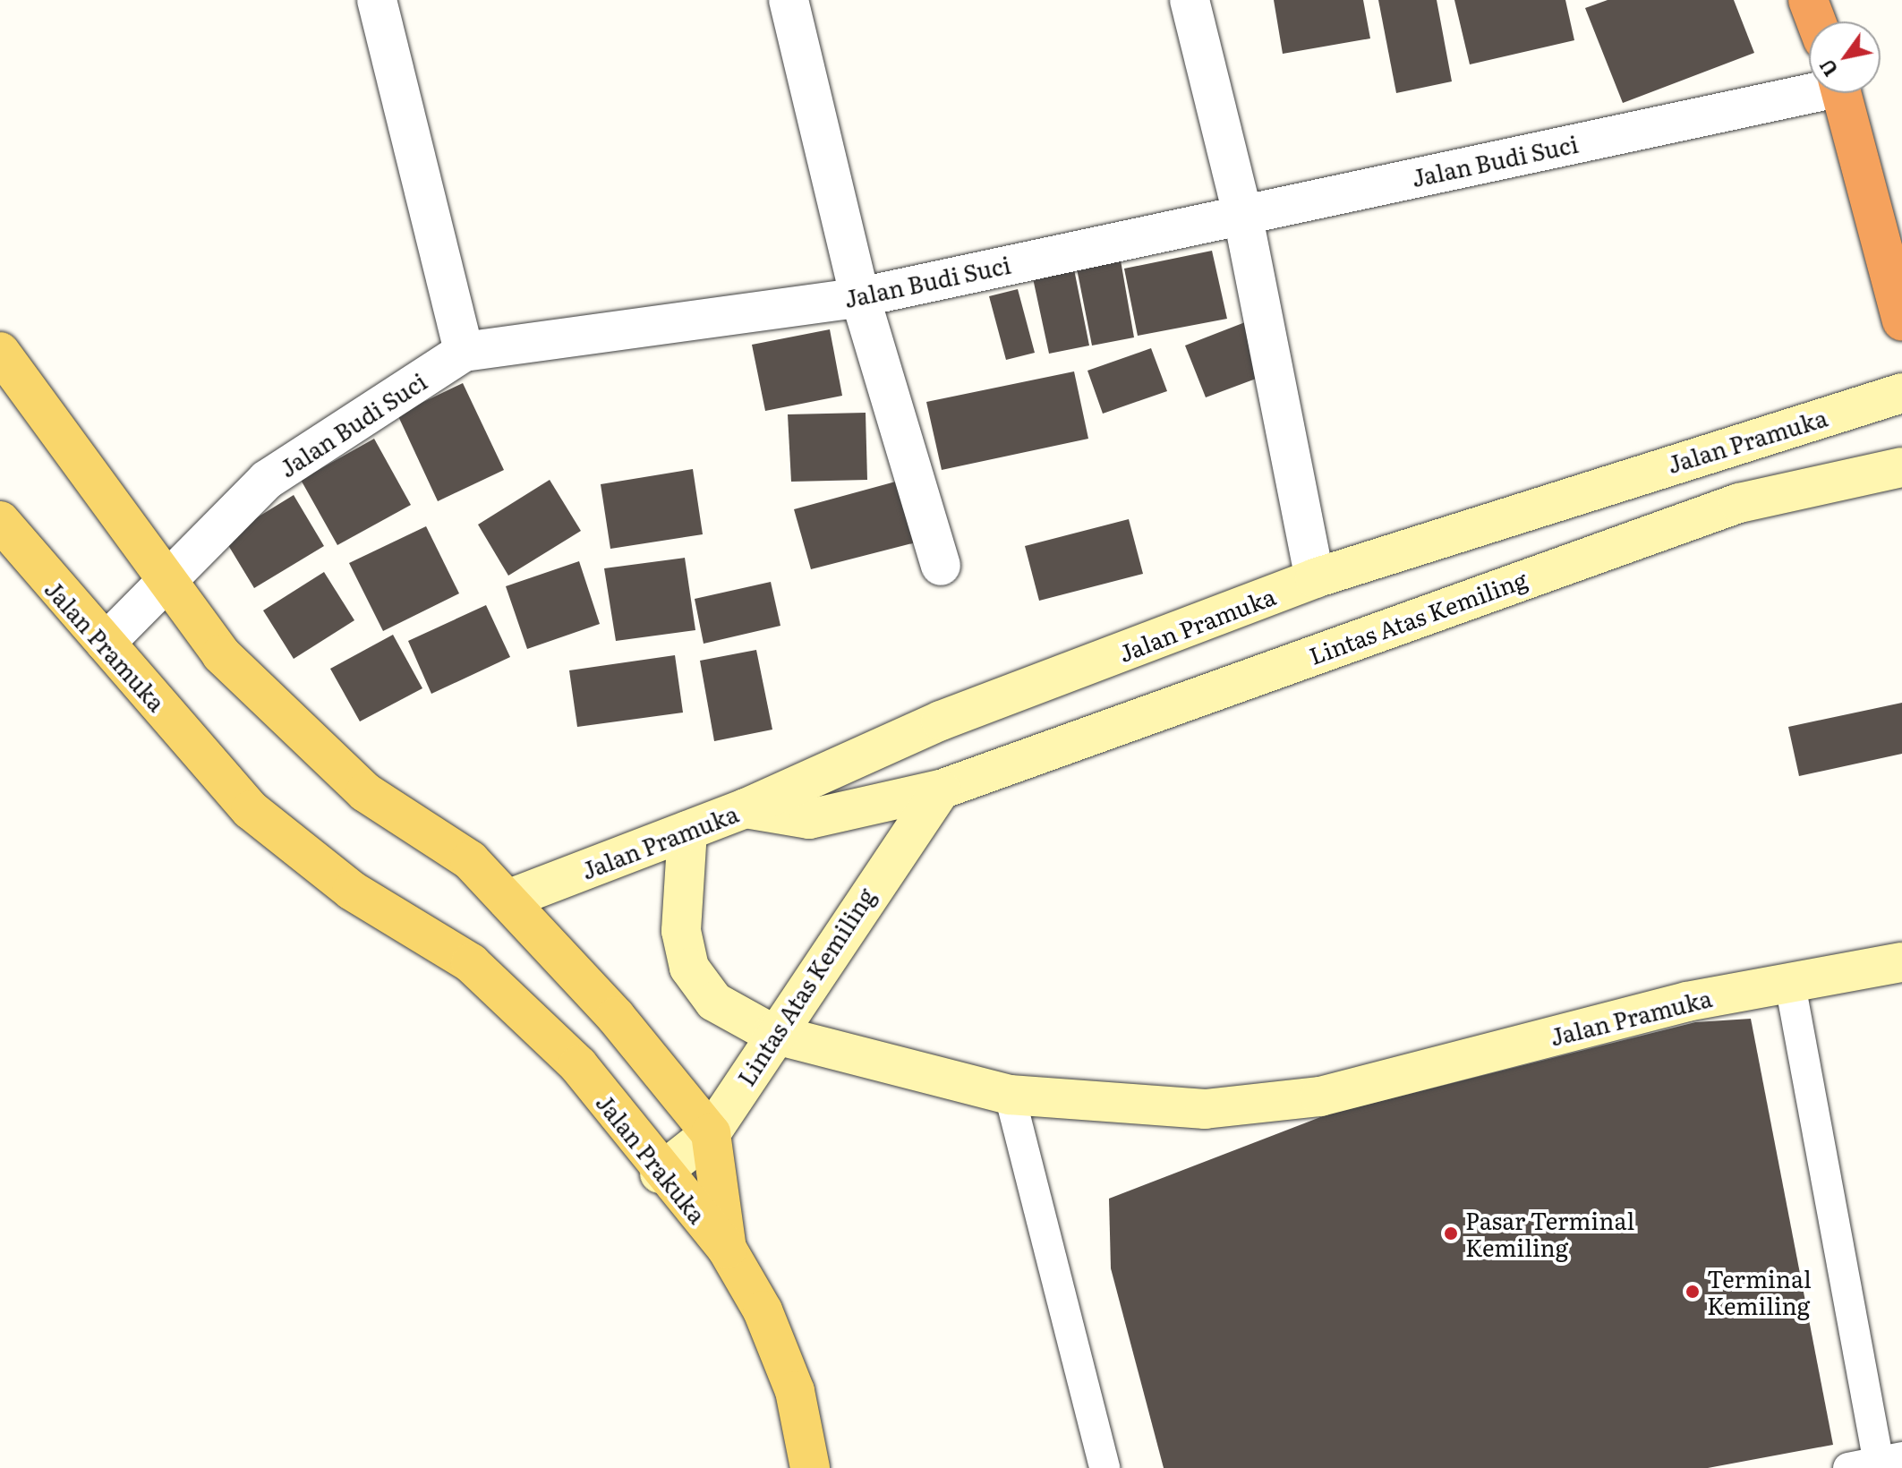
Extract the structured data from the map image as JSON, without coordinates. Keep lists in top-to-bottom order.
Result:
{
  "streets": {
    "main road": ["Jalan Pramuka", "Jalan Prakuka"],
    "street": ["Jalan Budi Suci", "Lintas Atas Kemiling"]
  },
  "crossings": [
    ["Jalan Budi Suci", "Jalan Pramuka"],
    ["Jalan Pramuka", "Lintas Atas Kemiling"],
    ["Jalan Pramuka", "Jalan Prakuka"],
    ["Lintas Atas Kemiling", "Jalan Prakuka"]
  ],
  "places": ["Pasar Terminal Kemiling", "Terminal Kemiling"],
  "north": "bottom left"
}
